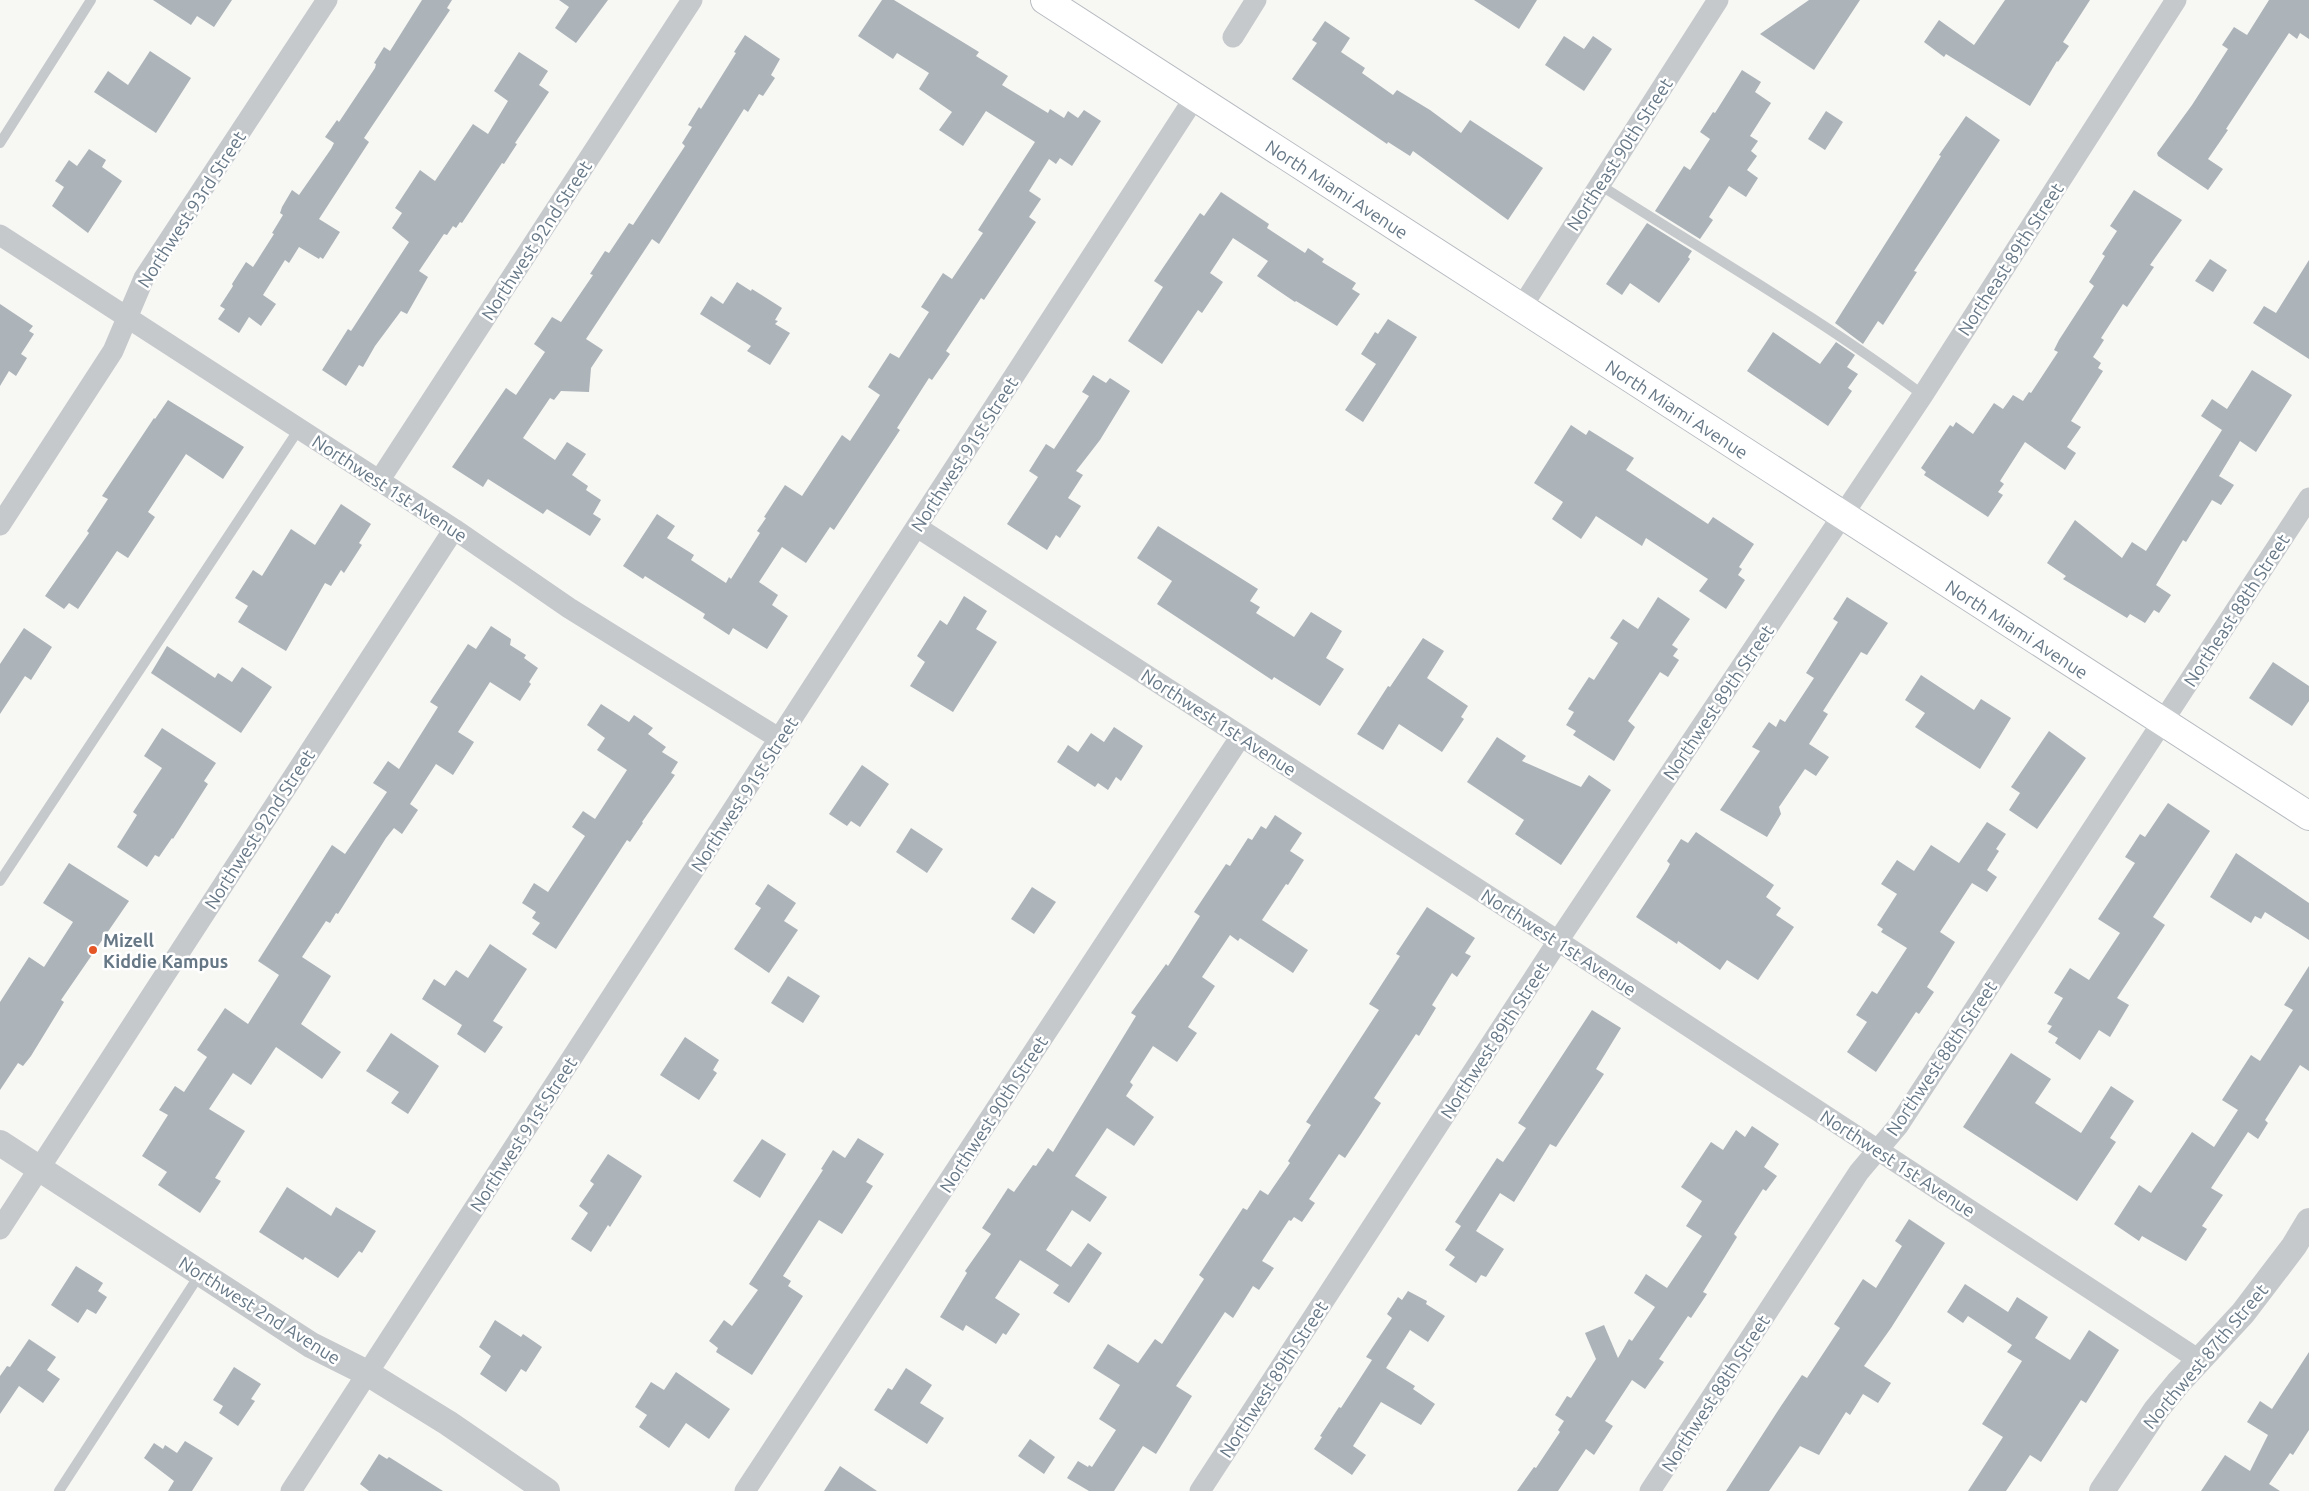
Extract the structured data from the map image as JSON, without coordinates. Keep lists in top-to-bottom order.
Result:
{
  "streets": {
    "main road": ["North Miami Avenue"],
    "street": [
      "Northeast 90th Street",
      "Northwest 93rd Street",
      "Northwest 92nd Street",
      "Northeast 89th Street",
      "Northwest 91st Street",
      "Northwest 1st Avenue",
      "Northeast 88th Street",
      "Northwest 89th Street",
      "Northwest 88th Street",
      "Northwest 90th Street",
      "Northwest 2nd Avenue",
      "Northwest 87th Street"
    ]
  },
  "crossings": [
    ["Northeast 90th Street", "North Miami Avenue"],
    ["North Miami Avenue", "Northeast 89th Street"],
    ["North Miami Avenue", "Northwest 91st Street"],
    ["North Miami Avenue", "Northeast 88th Street"],
    ["North Miami Avenue", "Northwest 89th Street"],
    ["North Miami Avenue", "Northwest 88th Street"],
    ["Northwest 93rd Street", "Northwest 1st Avenue"],
    ["Northwest 92nd Street", "Northwest 1st Avenue"],
    ["Northwest 92nd Street", "Northwest 2nd Avenue"],
    ["Northeast 89th Street", "Northwest 89th Street"],
    ["Northwest 91st Street", "Northwest 1st Avenue"],
    ["Northwest 91st Street", "Northwest 2nd Avenue"],
    ["Northwest 1st Avenue", "Northwest 89th Street"],
    ["Northwest 1st Avenue", "Northwest 88th Street"],
    ["Northwest 1st Avenue", "Northwest 90th Street"],
    ["Northwest 1st Avenue", "Northwest 87th Street"],
    ["Northeast 88th Street", "Northwest 88th Street"]
  ],
  "places": ["Mizell Kiddie Kampus"]
}
